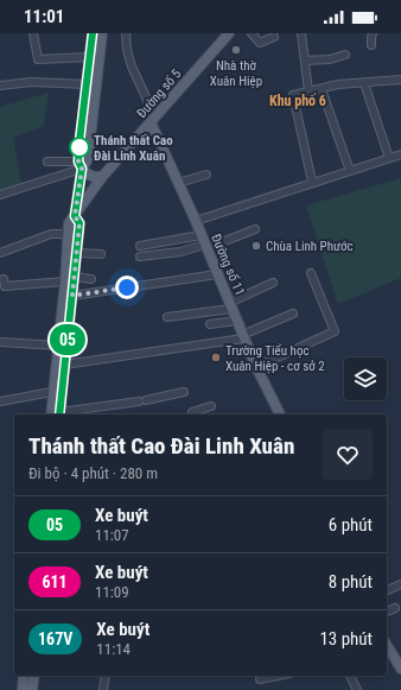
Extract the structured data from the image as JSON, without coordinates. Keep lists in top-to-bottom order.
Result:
{
  "streets": {
    "main road": ["Đường số 5", "Đường số 11"]
  },
  "crossings": [
    ["Đường số 5", "Đường số 11"]
  ],
  "districts": ["Khu phố 6"],
  "places": [
    "Nhà thờ Xuân Hiệp",
    "Thánh thất Cao Đài Linh Xuân",
    "Chùa Linh Phước",
    "Trường Tiểu học Xuân Hiệp - cơ sở 2"
  ],
  "lines": ["bus line 05"],
  "page": {
    "status": "11:01",
    "on_map": "05",
    "heading": ["Thánh thất Cao Đài Linh Xuân", "Đi bộ · 4 phút · 280 m"],
    "list": [
      {
        "mark": "05",
        "name": "Xe buýt",
        "note": "11:07",
        "value": "6 phút"
      },
      {
        "mark": "611",
        "name": "Xe buýt",
        "note": "11:09",
        "value": "8 phút"
      },
      {
        "mark": "167V",
        "name": "Xe buýt",
        "note": "11:14",
        "value": "13 phút"
      }
    ]
  }
}
